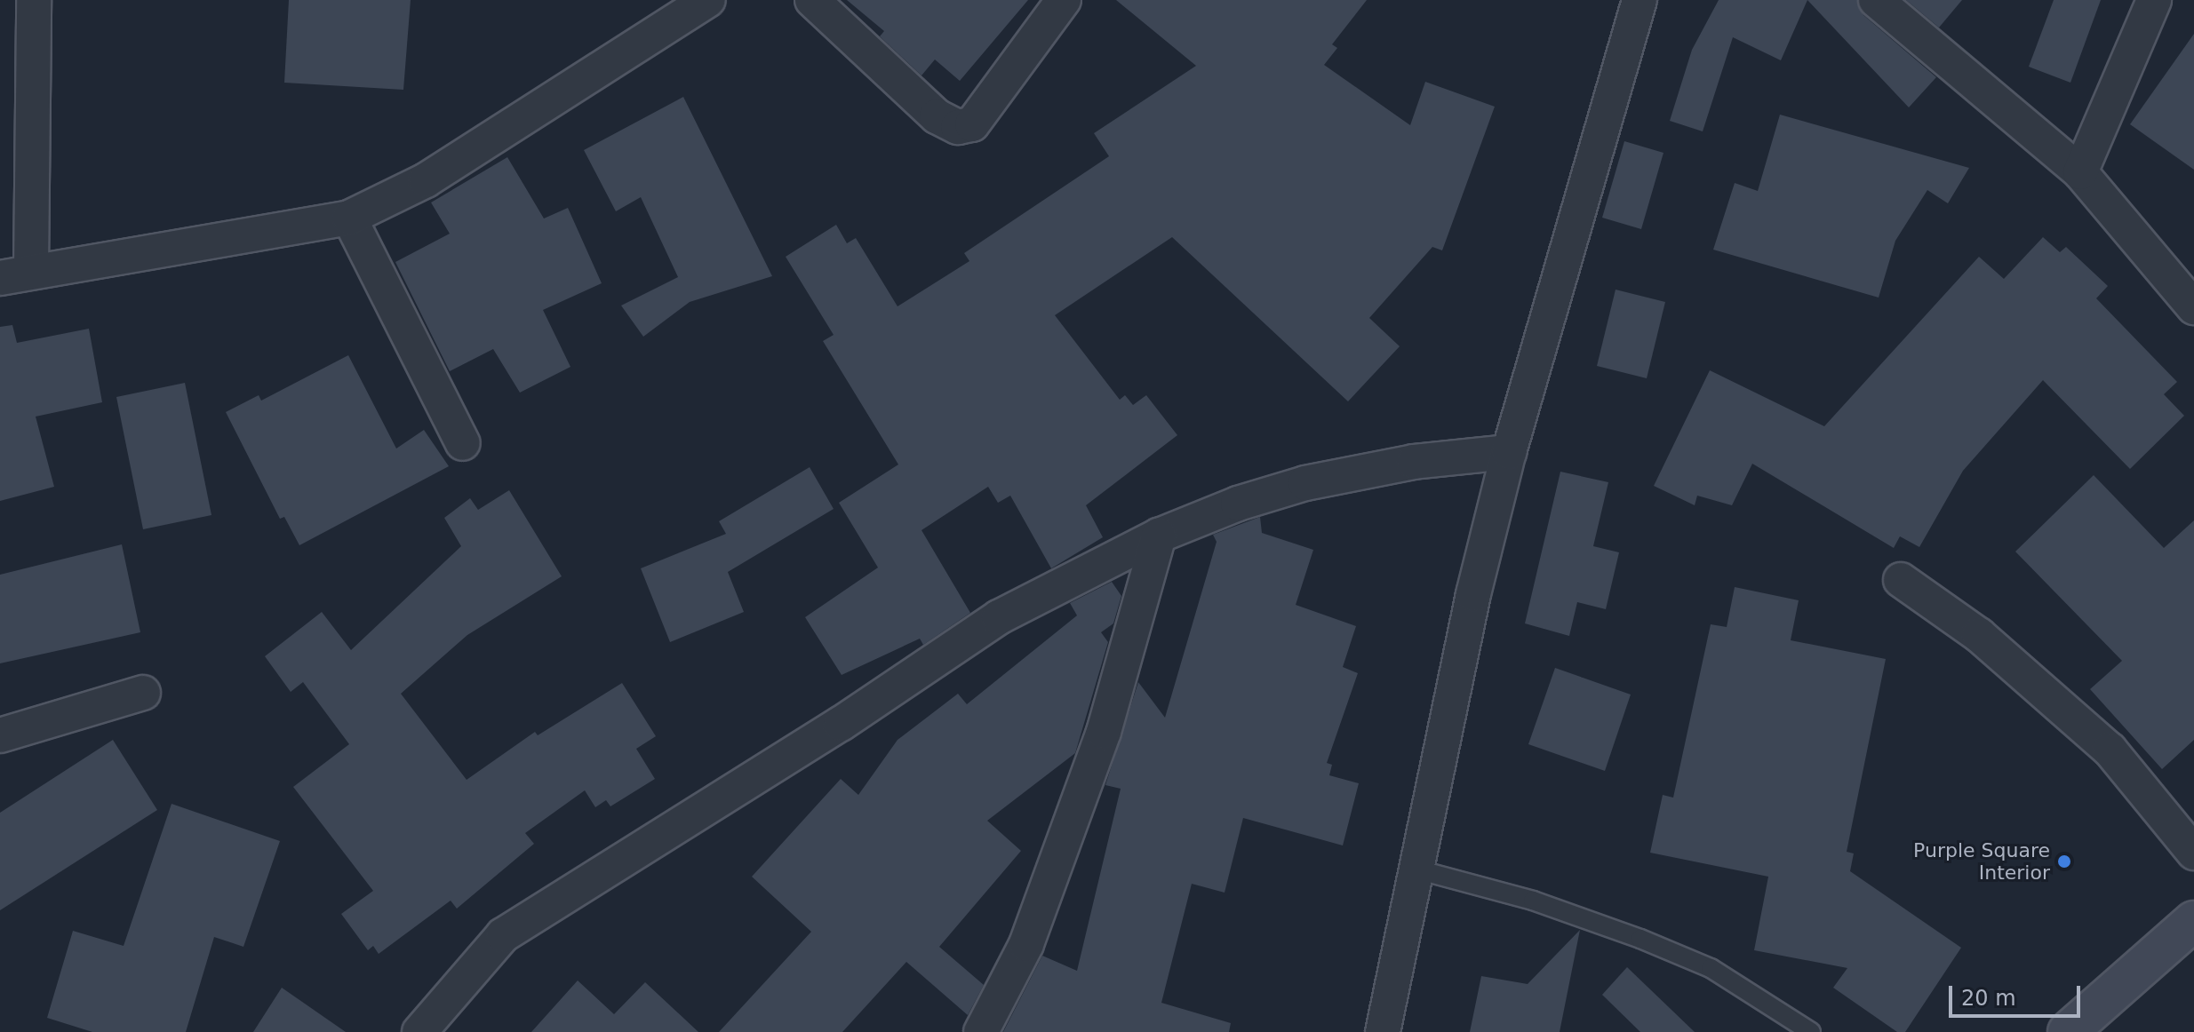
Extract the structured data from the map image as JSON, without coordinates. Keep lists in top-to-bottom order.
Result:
{
  "places": ["Purple Square Interior"],
  "scale_bar": "20 m"
}
